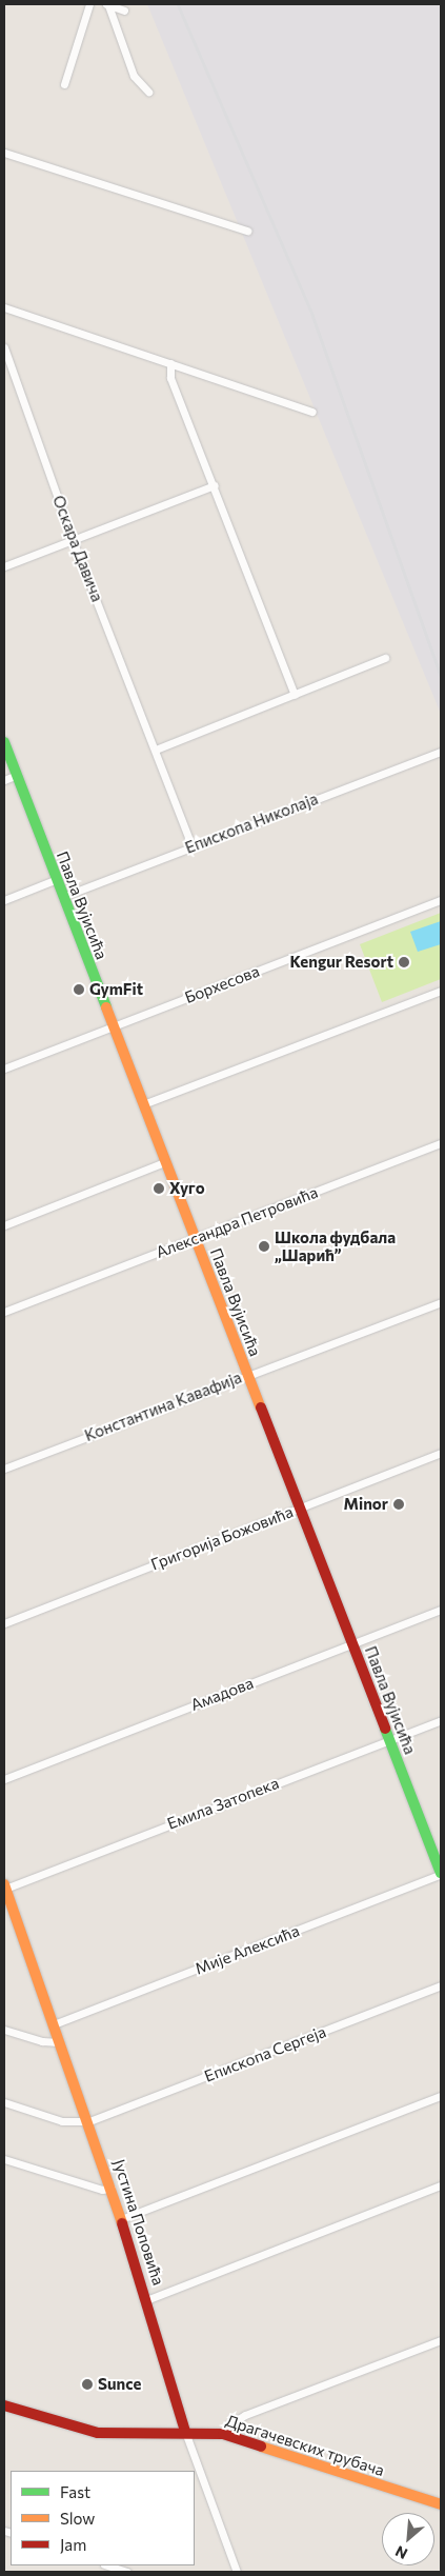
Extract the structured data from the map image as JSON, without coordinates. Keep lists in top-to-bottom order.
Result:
{
  "streets": {
    "street": [
      "Оскара Давича",
      "Епископа Николаја",
      "Павла Вујисића",
      "Борхесова",
      "Александра Петровића",
      "Константина Кавафија",
      "Григорија Божовића",
      "Амадова",
      "Емила Затопека",
      "Мије Алексића",
      "Епископа Сергеја",
      "Јустина Поповића",
      "Драгачевских трубача"
    ]
  },
  "crossings": [
    ["Оскара Давича", "Епископа Николаја"],
    ["Епископа Николаја", "Павла Вујисића"],
    ["Павла Вујисића", "Борхесова"],
    ["Павла Вујисића", "Александра Петровића"],
    ["Павла Вујисића", "Константина Кавафија"],
    ["Павла Вујисића", "Григорија Божовића"],
    ["Павла Вујисића", "Амадова"],
    ["Павла Вујисића", "Емила Затопека"],
    ["Павла Вујисића", "Мије Алексића"],
    ["Емила Затопека", "Јустина Поповића"],
    ["Мије Алексића", "Јустина Поповића"],
    ["Епископа Сергеја", "Јустина Поповића"],
    ["Јустина Поповића", "Драгачевских трубача"]
  ],
  "places": [
    "Kengur Resort",
    "GymFit",
    "Хуго",
    "Школа фудбала „Шарић”",
    "Minor",
    "Sunce"
  ],
  "legend": ["Fast", "Slow", "Jam"],
  "north": "bottom left"
}
